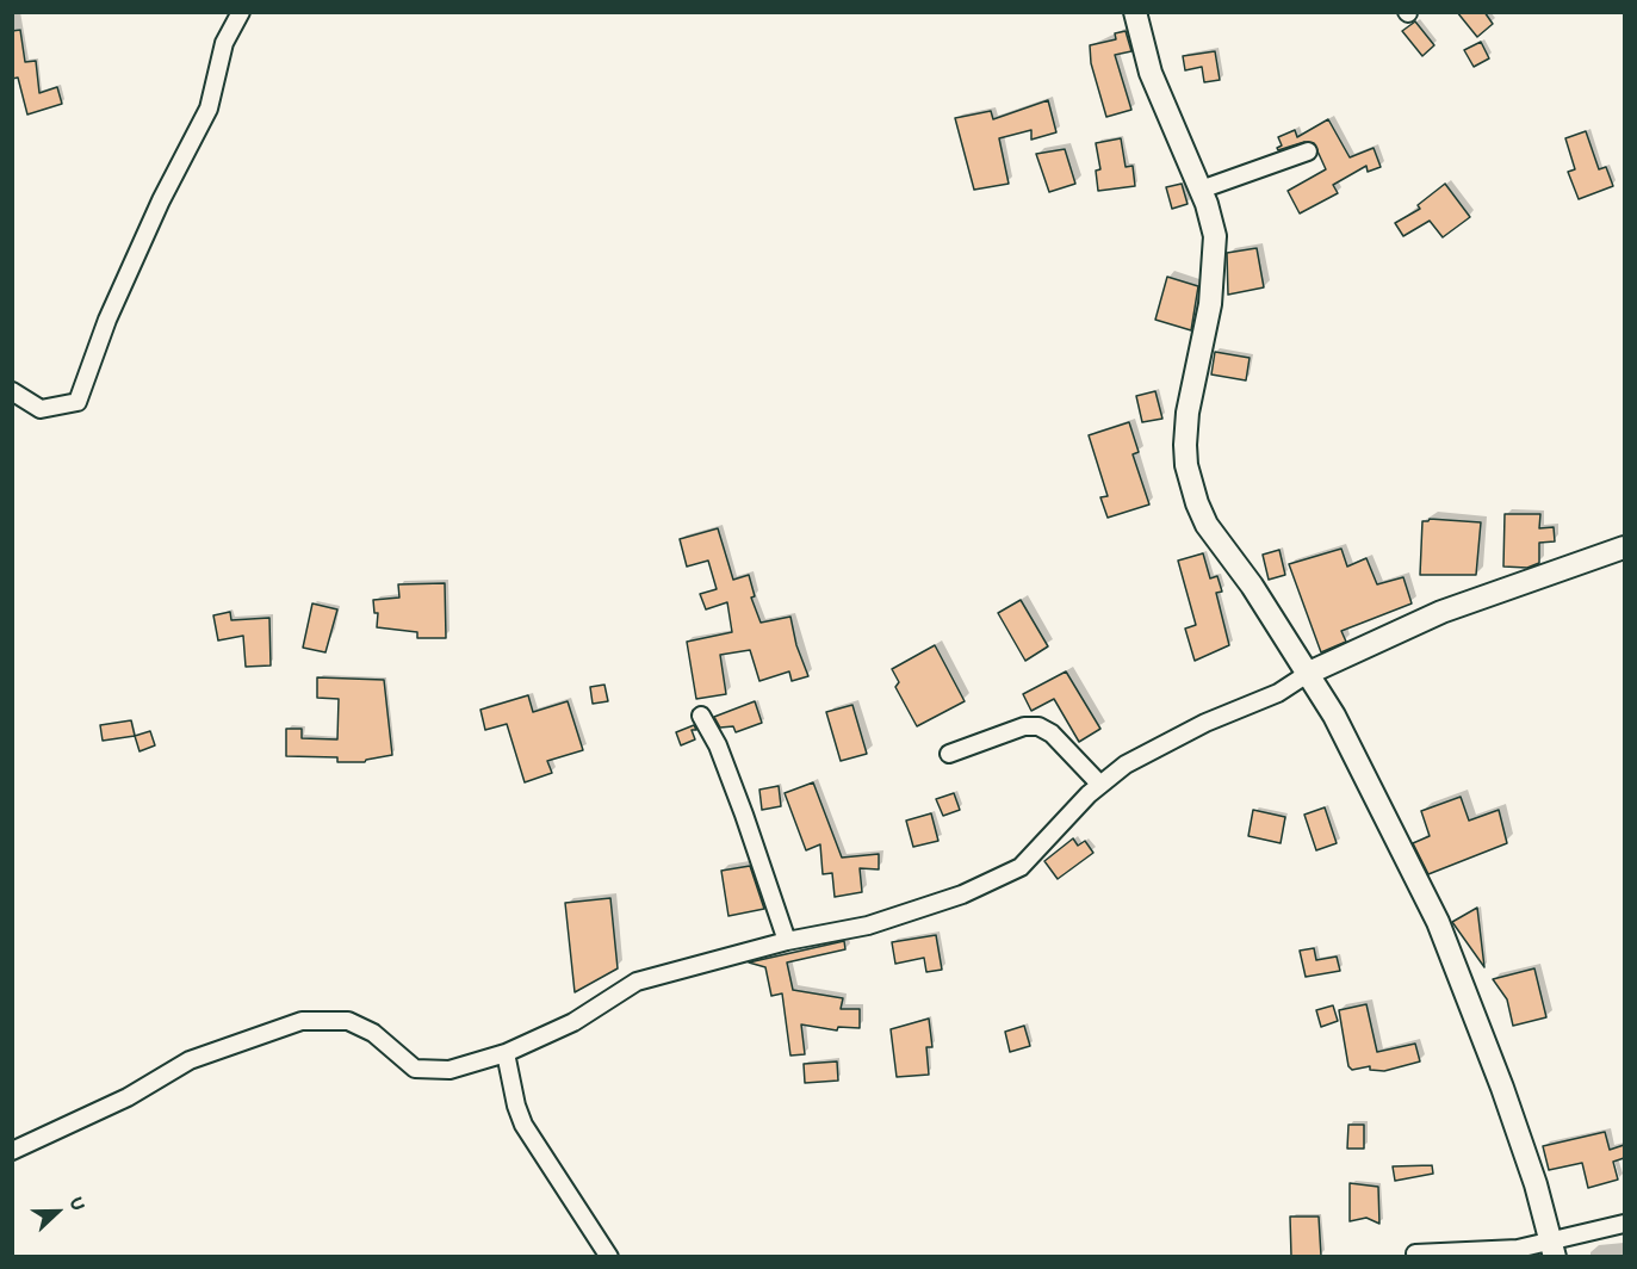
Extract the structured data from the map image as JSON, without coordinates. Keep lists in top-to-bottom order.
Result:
{
  "north": "right"
}
